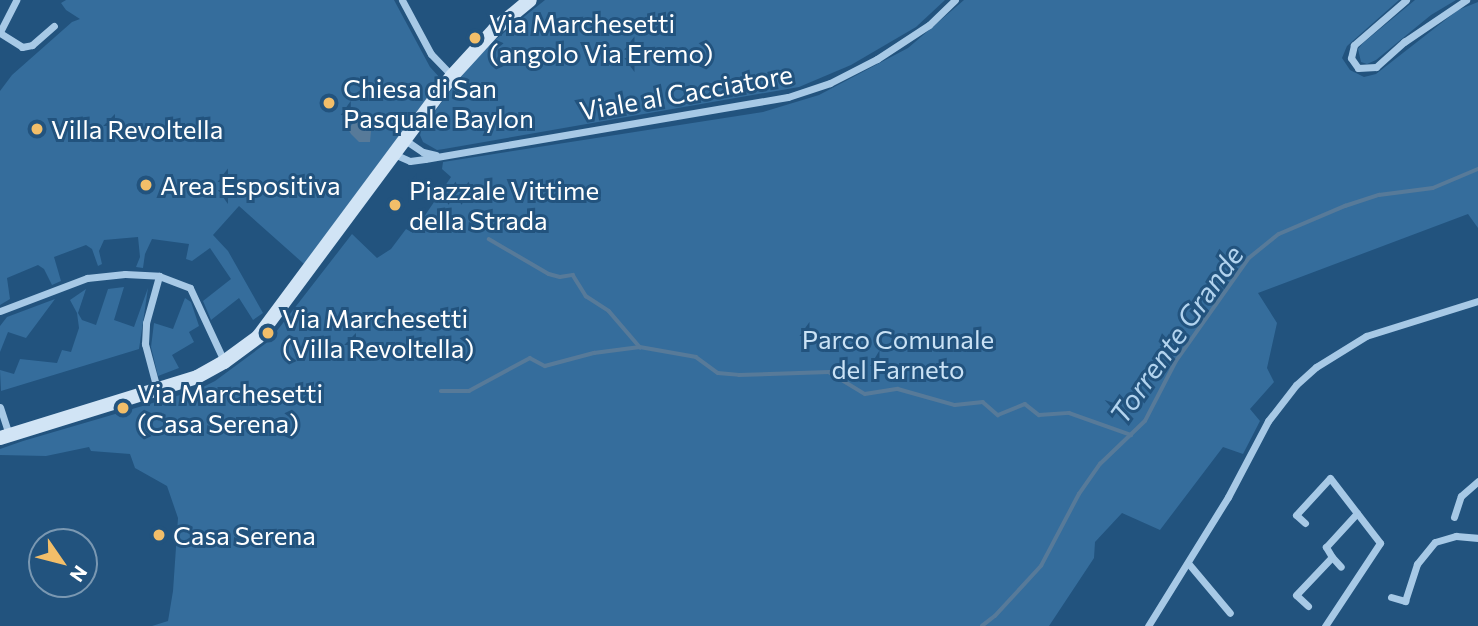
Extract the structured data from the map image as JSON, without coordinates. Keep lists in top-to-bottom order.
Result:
{
  "streets": {
    "street": ["Viale al Cacciatore"]
  },
  "water": ["Torrente Grande"],
  "parks": ["Parco Comunale del Farneto"],
  "places": [
    "Via Marchesetti (angolo Via Eremo)",
    "Chiesa di San Pasquale Baylon",
    "Villa Revoltella",
    "Area Espositiva",
    "Piazzale Vittime della Strada",
    "Via Marchesetti (Villa Revoltella)",
    "Via Marchesetti (Casa Serena)",
    "Casa Serena"
  ],
  "north": "bottom right"
}
